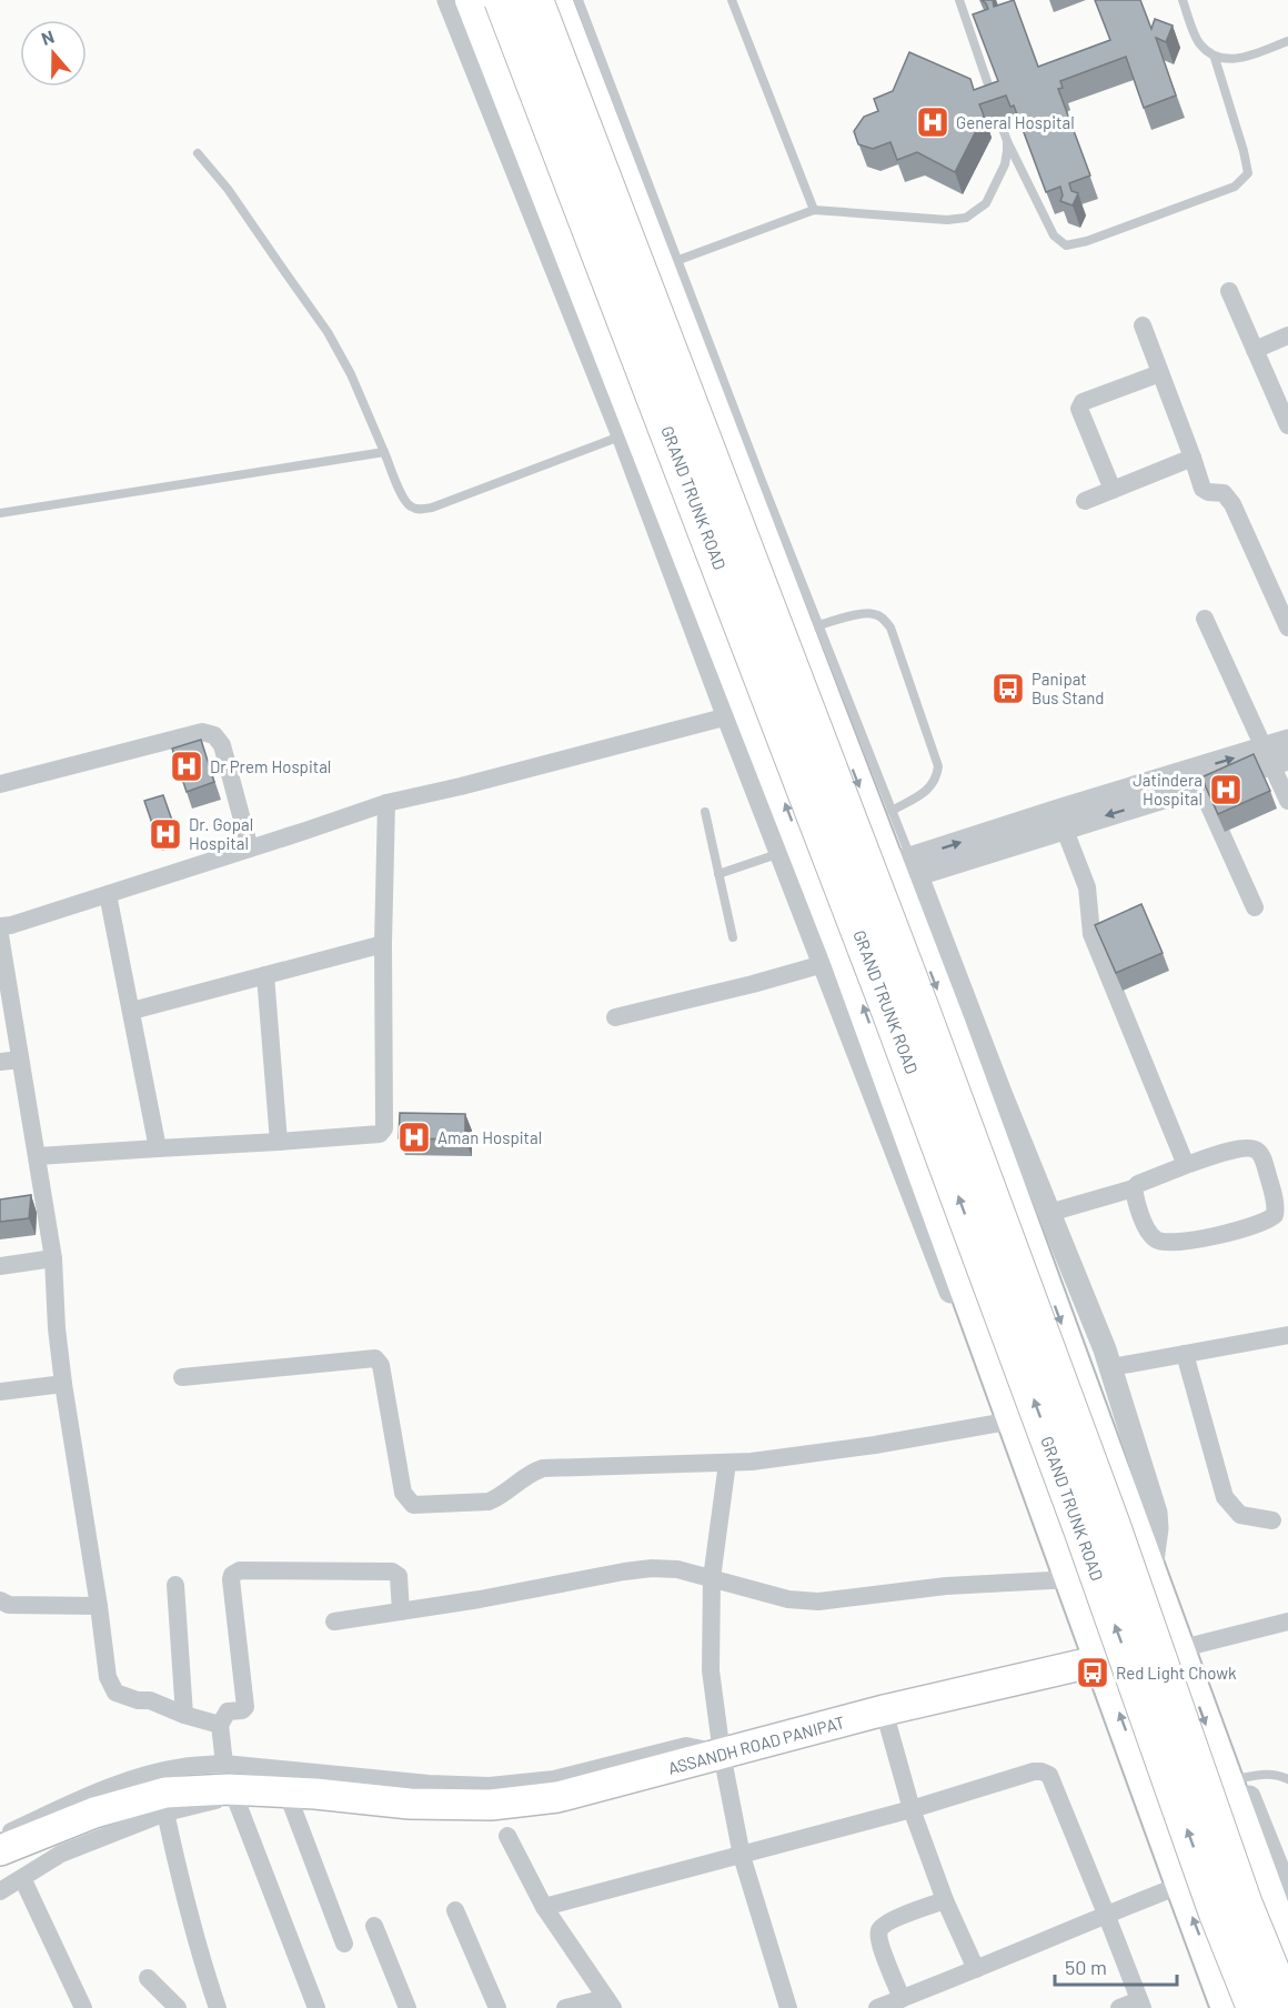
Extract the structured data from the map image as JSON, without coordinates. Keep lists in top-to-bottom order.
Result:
{
  "streets": {
    "highway": ["GRAND TRUNK ROAD"],
    "main road": ["ASSANDH ROAD PANIPAT"]
  },
  "places": {
    "hospital": [
      "General Hospital",
      "Dr Prem Hospital",
      "Jatindera Hospital",
      "Dr. Gopal Hospital",
      "Aman Hospital"
    ],
    "bus stop": ["Panipat Bus Stand", "Red Light Chowk"]
  },
  "scale_bar": "50 m",
  "north": "top"
}
